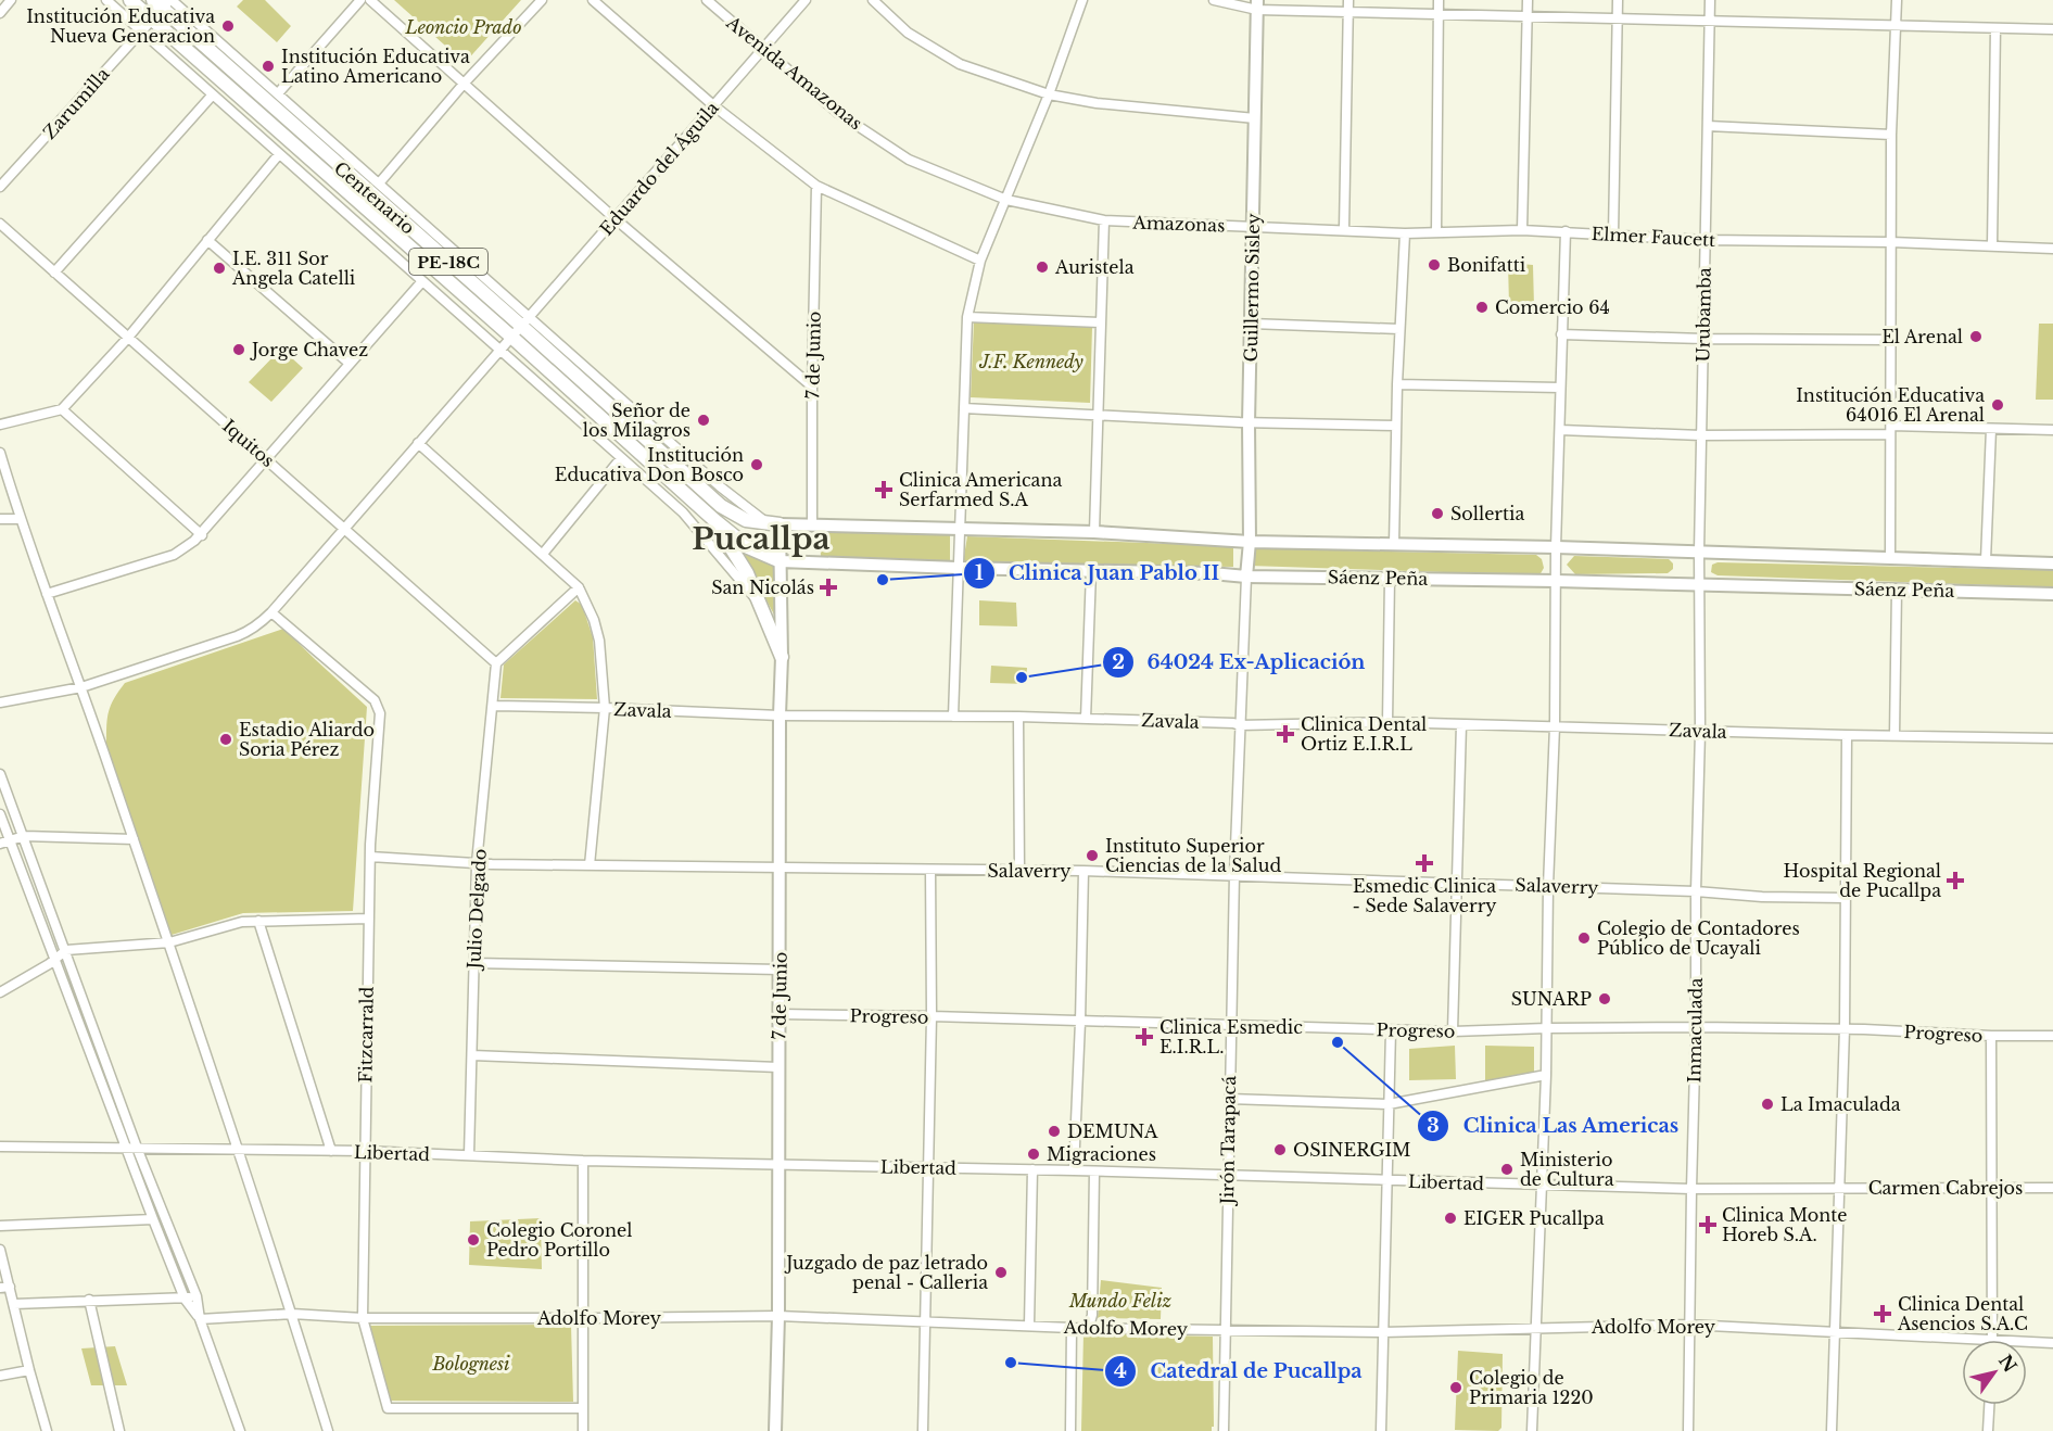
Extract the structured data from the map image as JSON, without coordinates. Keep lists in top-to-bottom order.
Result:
{
  "streets": {
    "highway": ["Centenario", "PE-18C", "Sáenz Peña"],
    "main road": ["Guillermo Sisley", "7 de Junio"],
    "street": [
      "Avenida Amazonas",
      "Zarumilla",
      "Eduardo del Águila",
      "Amazonas",
      "Elmer Faucett",
      "Urubamba",
      "Iquitos",
      "Zavala",
      "Salaverry",
      "Julio Delgado",
      "Progreso",
      "Inmaculada",
      "Fitzcarrald",
      "Jirón Tarapacá",
      "Libertad",
      "Carmen Cabrejos",
      "Adolfo Morey"
    ]
  },
  "crossings": [
    ["Avenida Amazonas", "Eduardo del Águila"],
    ["Avenida Amazonas", "Amazonas"],
    ["Zarumilla", "Centenario"],
    ["Eduardo del Águila", "Centenario"],
    ["Eduardo del Águila", "Iquitos"],
    ["Eduardo del Águila", "Fitzcarrald"],
    ["Centenario", "Sáenz Peña"],
    ["Amazonas", "Elmer Faucett"],
    ["Amazonas", "Guillermo Sisley"],
    ["Elmer Faucett", "Guillermo Sisley"],
    ["Elmer Faucett", "Urubamba"],
    ["Guillermo Sisley", "Sáenz Peña"],
    ["Guillermo Sisley", "Jirón Tarapacá"],
    ["Urubamba", "Sáenz Peña"],
    ["Urubamba", "Inmaculada"],
    ["7 de Junio", "Sáenz Peña"],
    ["7 de Junio", "Zavala"],
    ["7 de Junio", "Salaverry"],
    ["7 de Junio", "Progreso"],
    ["7 de Junio", "Libertad"],
    ["7 de Junio", "Adolfo Morey"],
    ["Iquitos", "Julio Delgado"],
    ["Sáenz Peña", "Inmaculada"],
    ["Sáenz Peña", "Jirón Tarapacá"],
    ["Zavala", "Julio Delgado"],
    ["Zavala", "Inmaculada"],
    ["Zavala", "Jirón Tarapacá"],
    ["Salaverry", "Julio Delgado"],
    ["Salaverry", "Inmaculada"],
    ["Salaverry", "Fitzcarrald"],
    ["Salaverry", "Jirón Tarapacá"],
    ["Julio Delgado", "Libertad"],
    ["Progreso", "Inmaculada"],
    ["Progreso", "Jirón Tarapacá"],
    ["Inmaculada", "Libertad"],
    ["Inmaculada", "Adolfo Morey"],
    ["Fitzcarrald", "Libertad"],
    ["Fitzcarrald", "Adolfo Morey"],
    ["Jirón Tarapacá", "Libertad"],
    ["Jirón Tarapacá", "Adolfo Morey"],
    ["Libertad", "Carmen Cabrejos"]
  ],
  "districts": ["Pucallpa"],
  "parks": [
    "Leoncio Prado",
    "J.F. Kennedy",
    "Mundo Feliz",
    "Bolognesi"
  ],
  "places": {
    "other": [
      "Institución Educativa Nueva Generacion",
      "Institución Educativa Latino Americano",
      "Bonifatti",
      "Auristela",
      "I.E. 311 Sor Angela Catelli",
      "Comercio 64",
      "El Arenal",
      "Jorge Chavez",
      "Institución Educativa 64016 El Arenal",
      "Señor de los Milagros",
      "Institución Educativa Don Bosco",
      "Sollertia",
      "Clinica Juan Pablo II",
      "64024 Ex-Aplicación",
      "Estadio Aliardo Soria Pérez",
      "Instituto Superior Ciencias de la Salud",
      "Colegio de Contadores Público de Ucayali",
      "SUNARP",
      "Clinica Las Americas",
      "La Imaculada",
      "DEMUNA",
      "OSINERGIM",
      "Migraciones",
      "Ministerio de Cultura",
      "EIGER Pucallpa",
      "Colegio Coronel Pedro Portillo",
      "Juzgado de paz letrado penal - Calleria",
      "Catedral de Pucallpa",
      "Colegio de Primaria 1220"
    ],
    "health": [
      "Clinica Americana Serfarmed S.A",
      "San Nicolás",
      "Clinica Dental Ortiz E.I.R.L",
      "Esmedic Clinica - Sede Salaverry",
      "Hospital Regional de Pucallpa",
      "Clinica Esmedic E.I.R.L.",
      "Clinica Monte Horeb S.A.",
      "Clinica Dental Asencios S.A.C"
    ]
  },
  "north": "top right"
}
